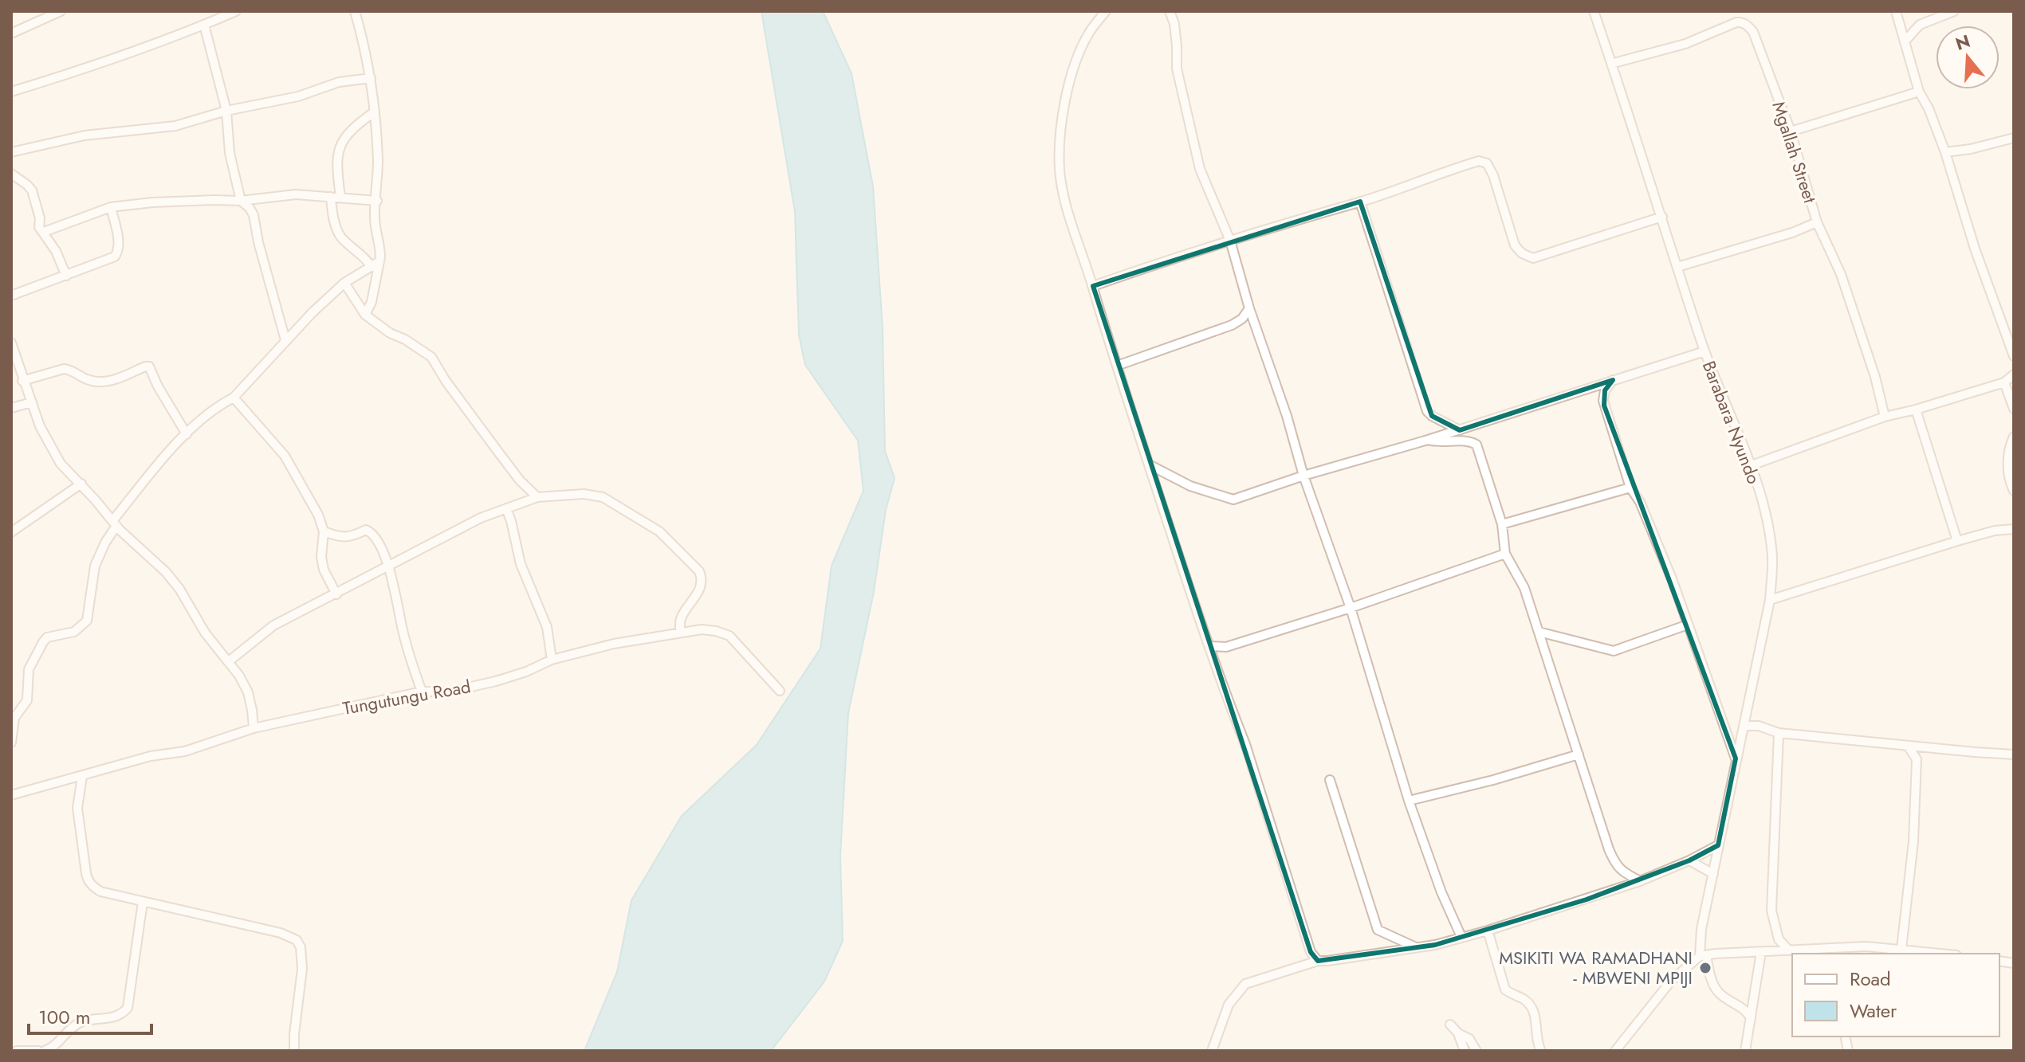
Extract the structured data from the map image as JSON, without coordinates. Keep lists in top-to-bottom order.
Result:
{
  "streets": {
    "street": ["Mgallah Street", "Barabara Nyundo", "Tungutungu Road"]
  },
  "places": ["MSIKITI WA RAMADHANI - MBWENI MPIJI"],
  "legend": ["Road", "Water"],
  "scale_bar": "100 m",
  "north": "top"
}
